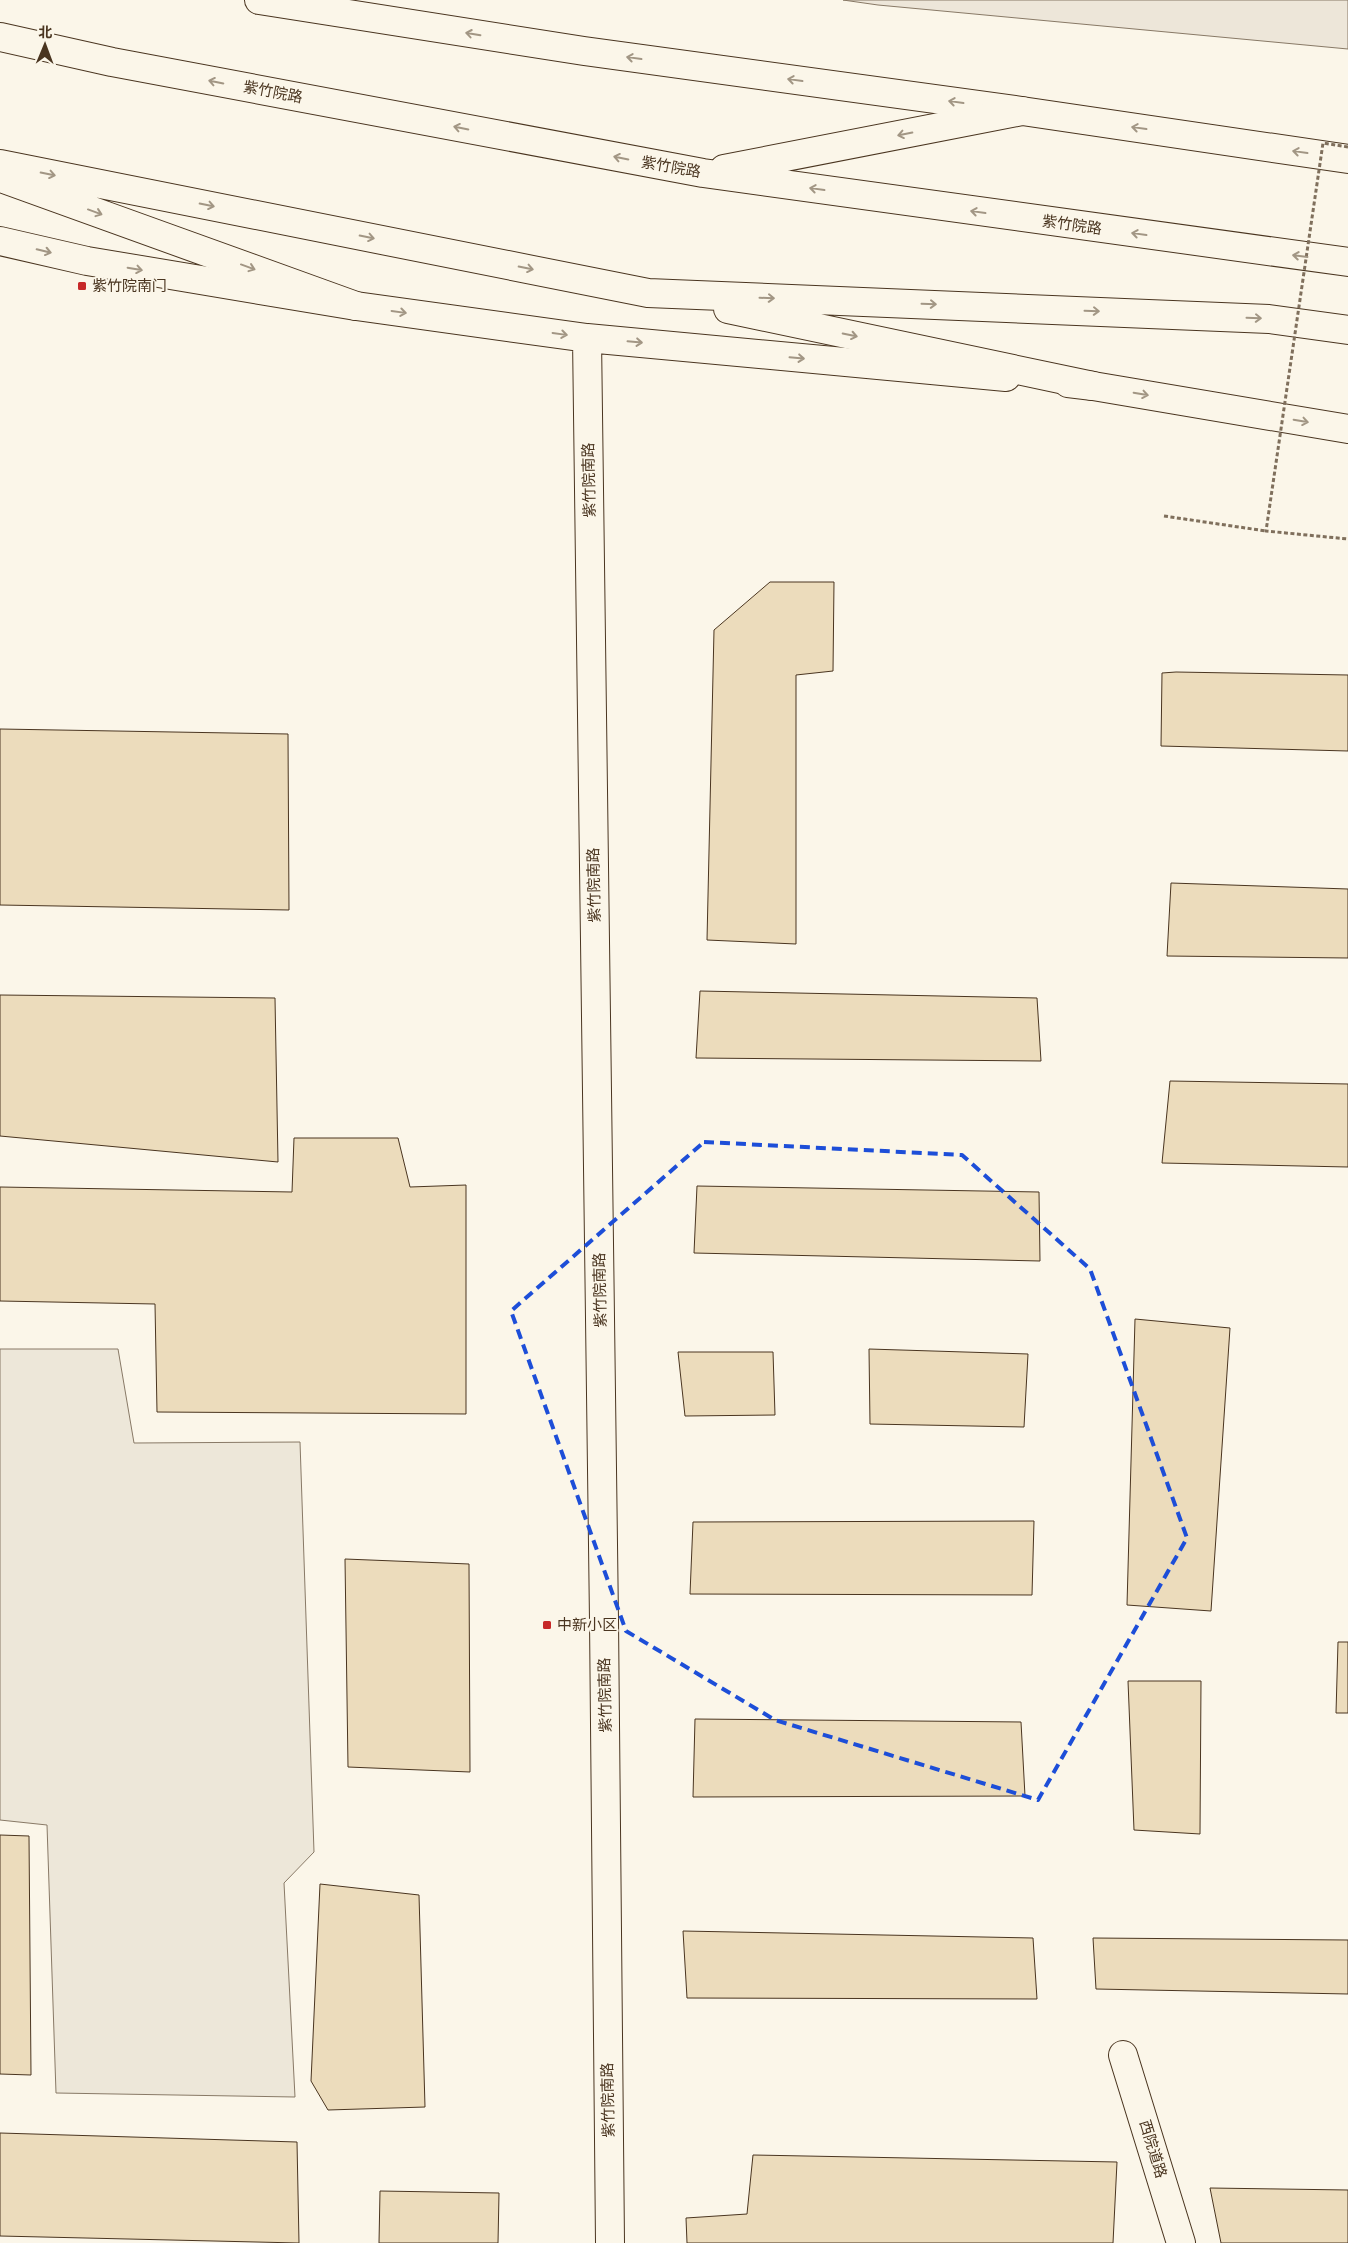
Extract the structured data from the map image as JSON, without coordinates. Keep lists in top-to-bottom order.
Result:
{
  "streets": {
    "main road": ["紫竹院路", "紫竹院南路", "西院道路"]
  },
  "places": {
    "transit": ["紫竹院南门", "中新小区"]
  },
  "north": "top"
}
